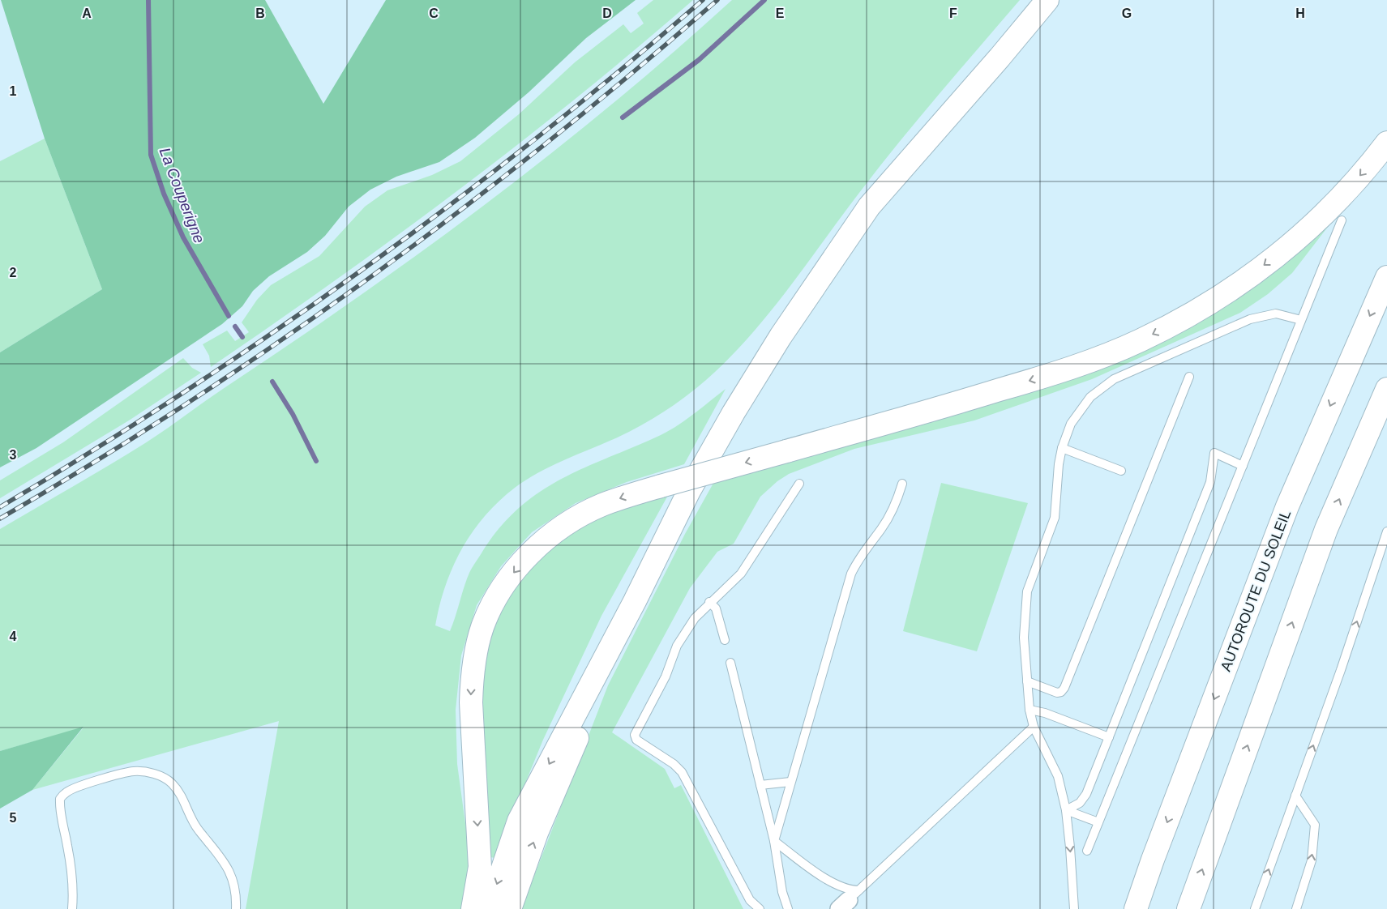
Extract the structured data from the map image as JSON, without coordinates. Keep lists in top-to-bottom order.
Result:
{
  "streets": {
    "main road": ["AUTOROUTE DU SOLEIL"]
  },
  "water": ["La Couperigne"],
  "grid": {
    "columns": [
      "A",
      "B",
      "C",
      "D",
      "E",
      "F",
      "G",
      "H"
    ],
    "rows": [
      "1",
      "2",
      "3",
      "4",
      "5"
    ]
  }
}
